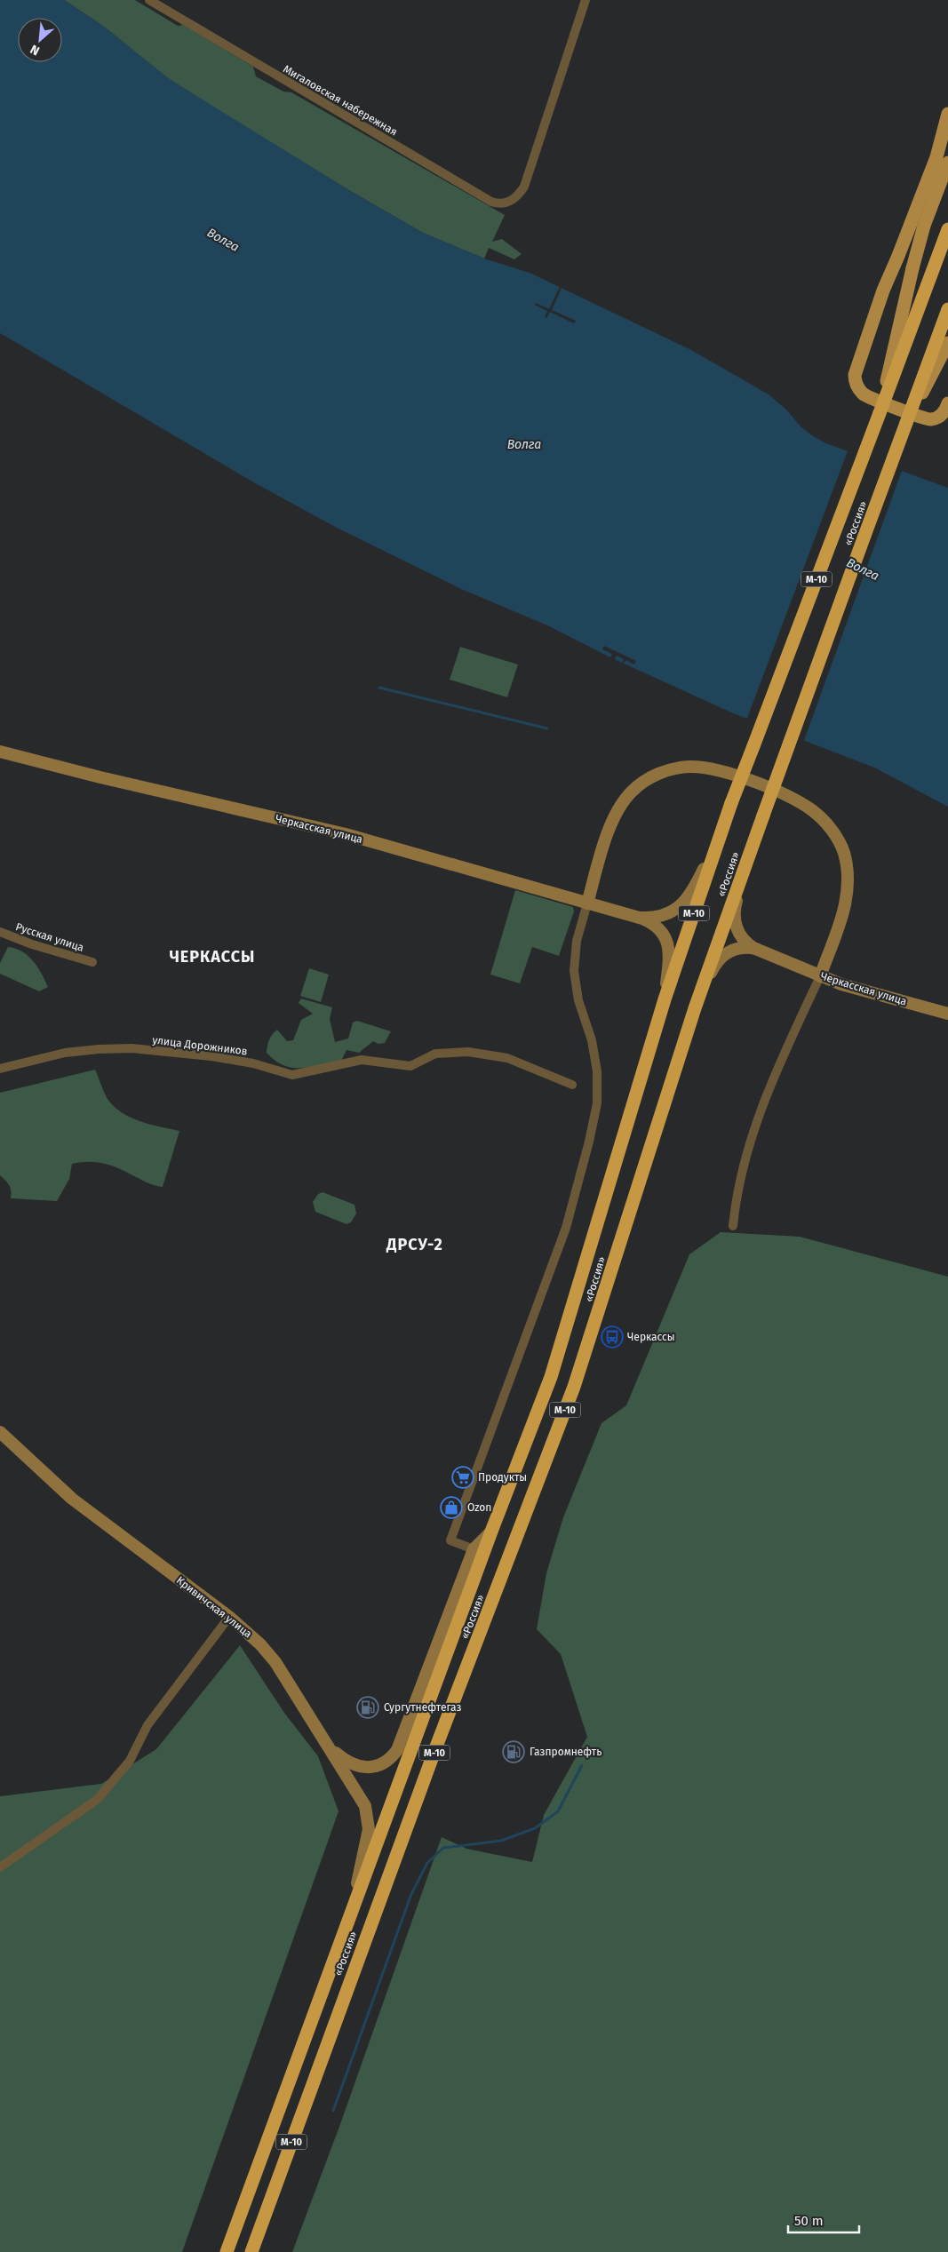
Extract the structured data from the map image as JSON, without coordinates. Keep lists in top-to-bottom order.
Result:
{
  "streets": {
    "highway": ["«Россия»", "М-10"],
    "street": [
      "Мигаловская набережная",
      "Черкасская улица",
      "Русская улица",
      "улица Дорожников",
      "Кривичская улица"
    ]
  },
  "crossings": [
    ["«Россия»", "Черкасская улица"],
    ["«Россия»", "Кривичская улица"]
  ],
  "districts": ["ЧЕРКАССЫ", "ДРСУ-2"],
  "water": ["Волга"],
  "places": {
    "bus stop": ["Черкассы"],
    "supermarket": ["Продукты"],
    "shop": ["Ozon"],
    "fuel station": ["Сургутнефтегаз", "Газпромнефть"]
  },
  "scale_bar": "50 m",
  "north": "bottom left"
}
